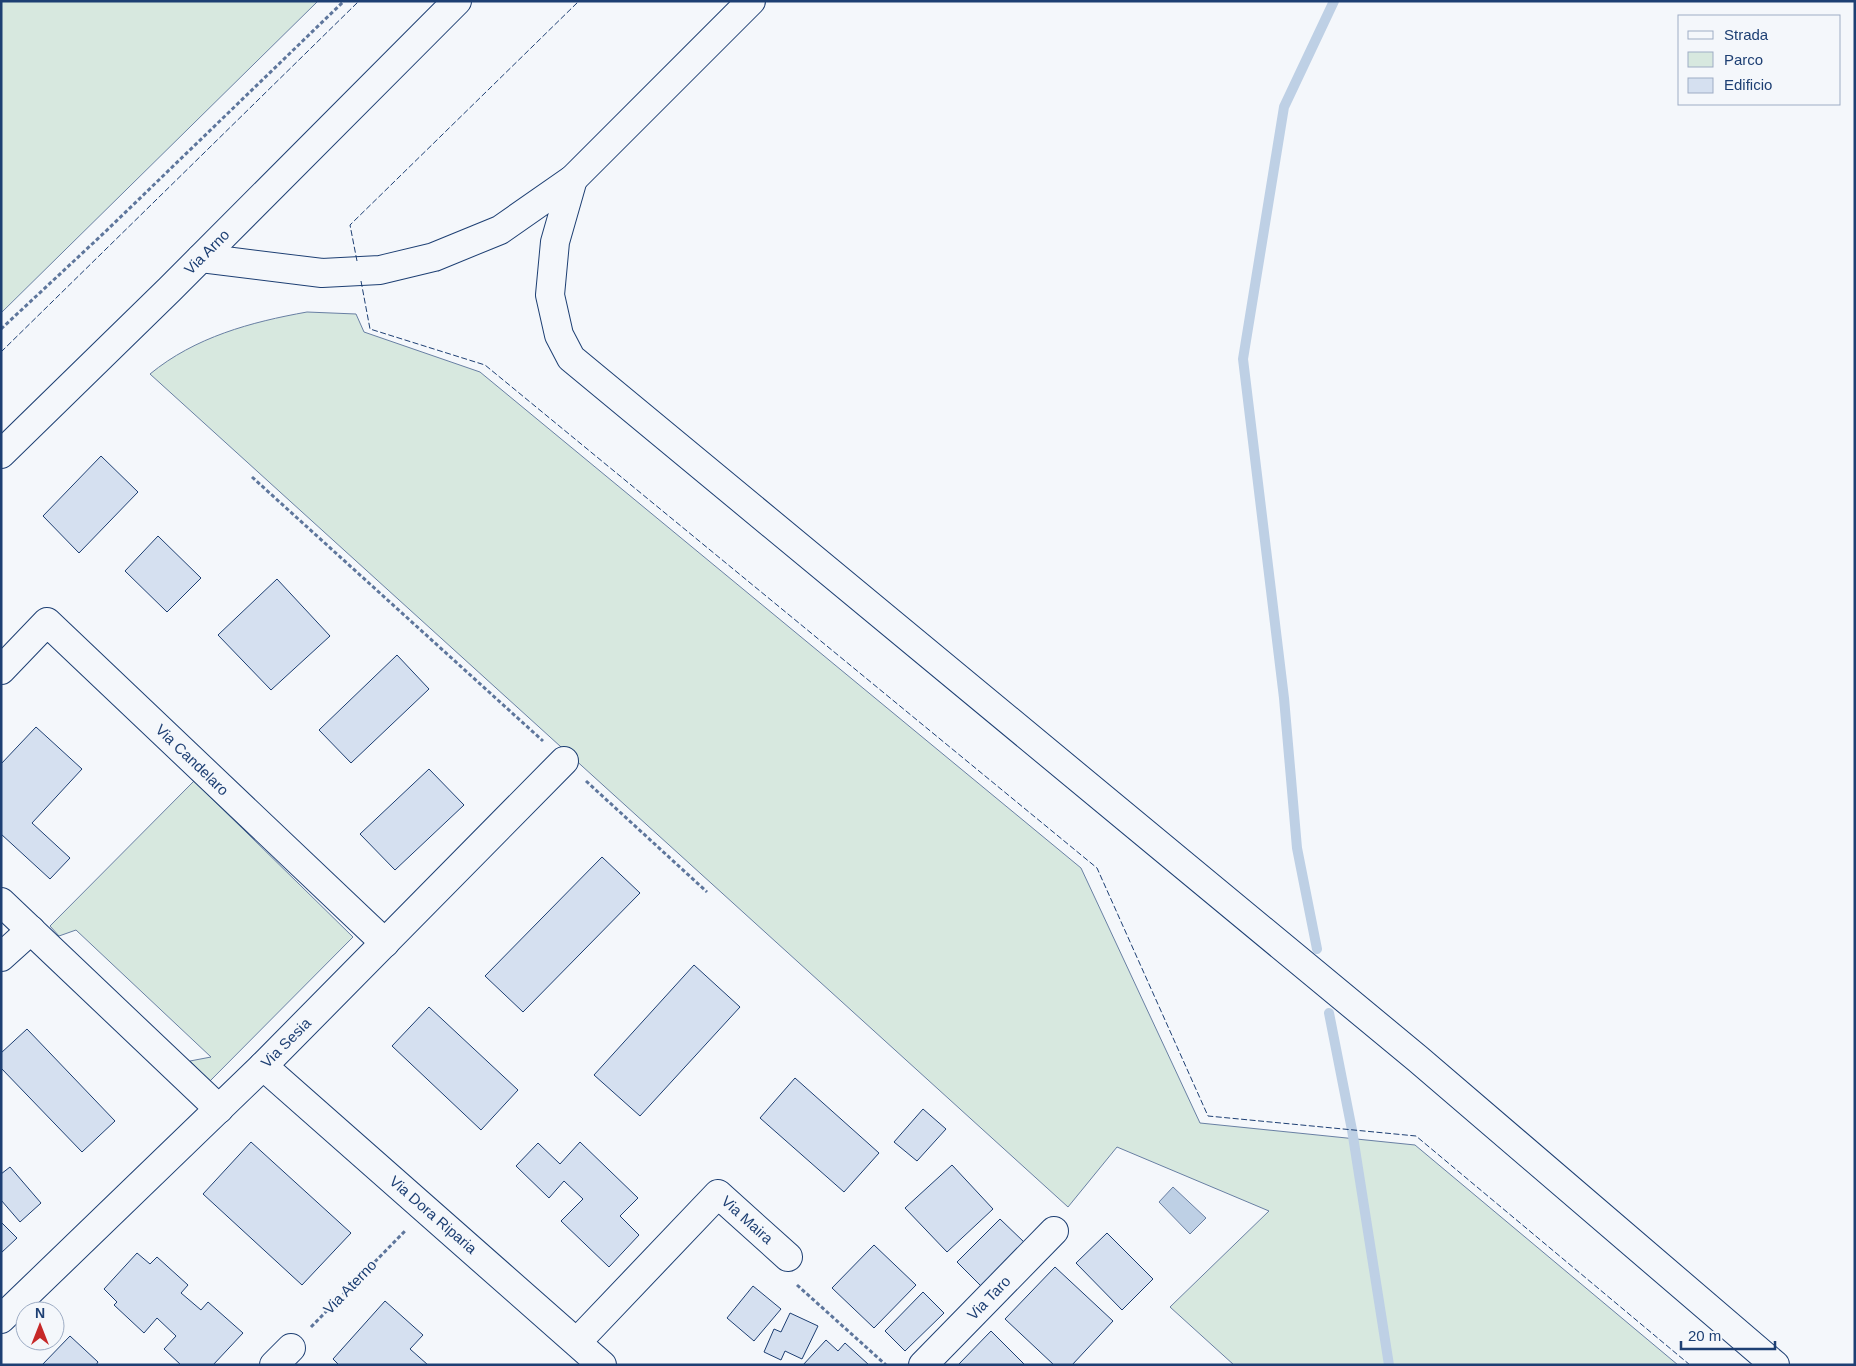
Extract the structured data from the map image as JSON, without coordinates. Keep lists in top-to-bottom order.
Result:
{
  "streets": {
    "street": [
      "Via Arno",
      "Via Candelaro",
      "Via Sesia",
      "Via Dora Riparia",
      "Via Maira",
      "Via Taro"
    ],
    "path": ["Via Aterno"]
  },
  "crossings": [
    ["Via Candelaro", "Via Sesia"],
    ["Via Sesia", "Via Dora Riparia"],
    ["Via Dora Riparia", "Via Maira"],
    ["Via Dora Riparia", "Via Aterno"]
  ],
  "legend": ["Strada", "Parco", "Edificio"],
  "scale_bar": "20 m",
  "north": "top"
}
